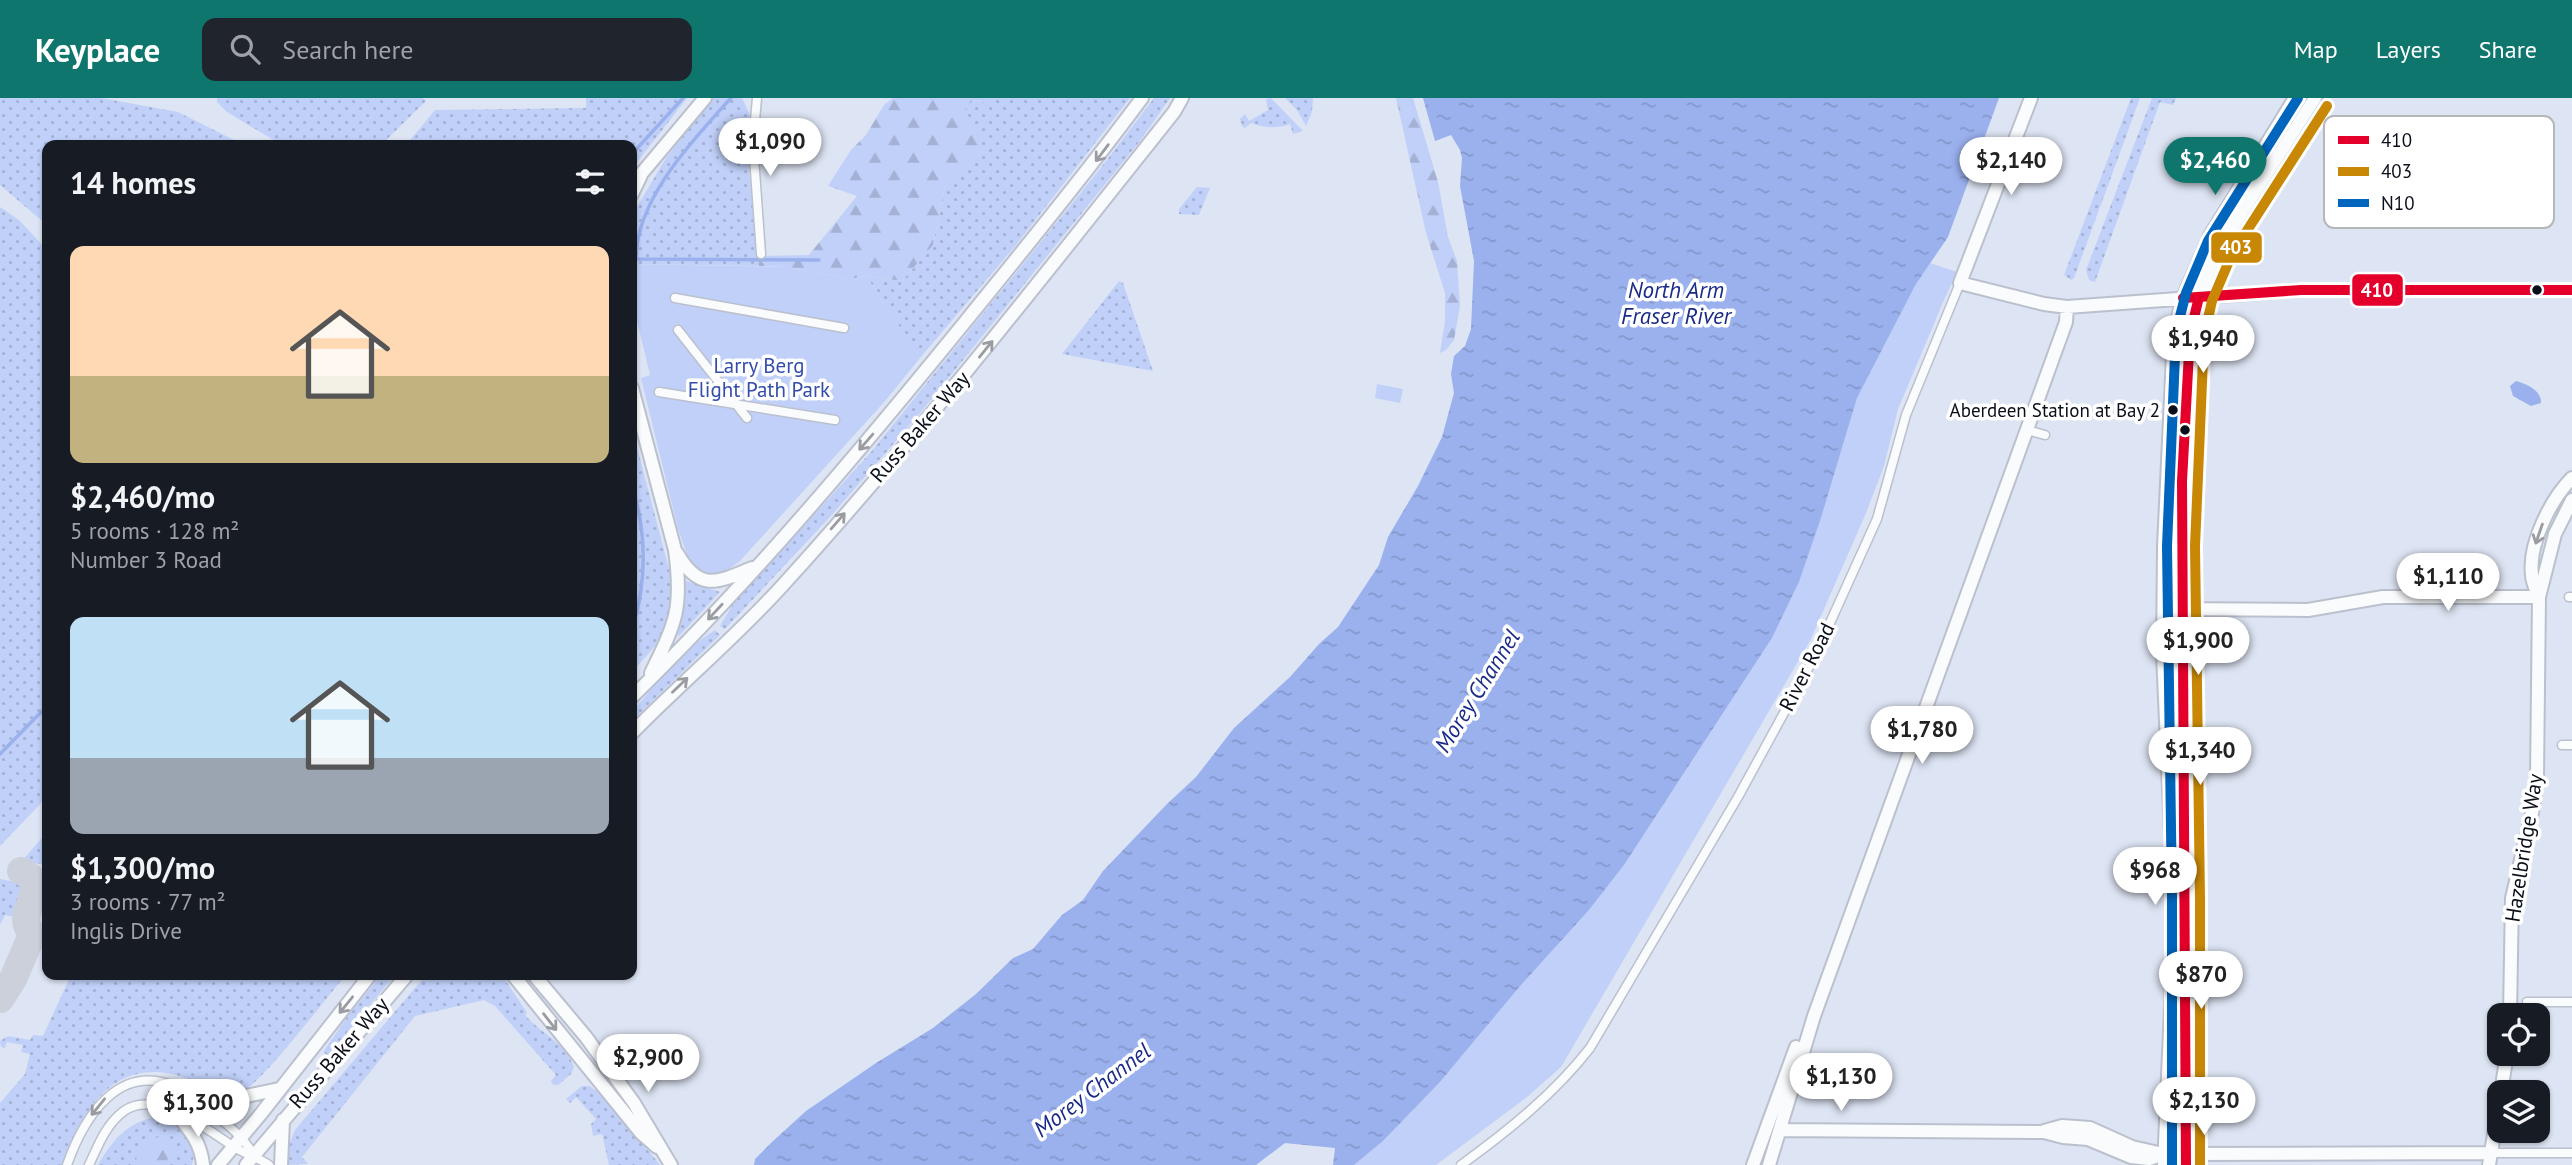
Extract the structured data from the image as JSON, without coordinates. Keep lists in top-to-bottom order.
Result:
{
  "streets": {
    "main road": ["Russ Baker Way", "River Road", "Hazelbridge Way"]
  },
  "water": ["North Arm Fraser River", "Morey Channel"],
  "parks": ["Larry Berg Flight Path Park"],
  "places": ["Aberdeen Station at Bay 2"],
  "lines": ["transit line N10", "transit line 403", "transit line 410"],
  "legend": ["410", "403", "N10"],
  "page": {
    "header": "Keyplace",
    "search": "Search here",
    "nav": ["Map", "Layers", "Share"],
    "price": [
      "$1,090",
      "$2,140",
      "$2,460",
      "$1,940",
      "$1,110",
      "$1,900",
      "$1,780",
      "$1,340",
      "$968",
      "$870",
      "$2,900",
      "$1,130",
      "$2,130",
      "$1,300"
    ],
    "heading": "14 homes",
    "list": [
      {
        "name": "$2,460/mo",
        "note": "5 rooms · 128 m² · Number 3 Road"
      },
      {
        "name": "$1,300/mo",
        "note": "3 rooms · 77 m² · Inglis Drive"
      }
    ]
  }
}
